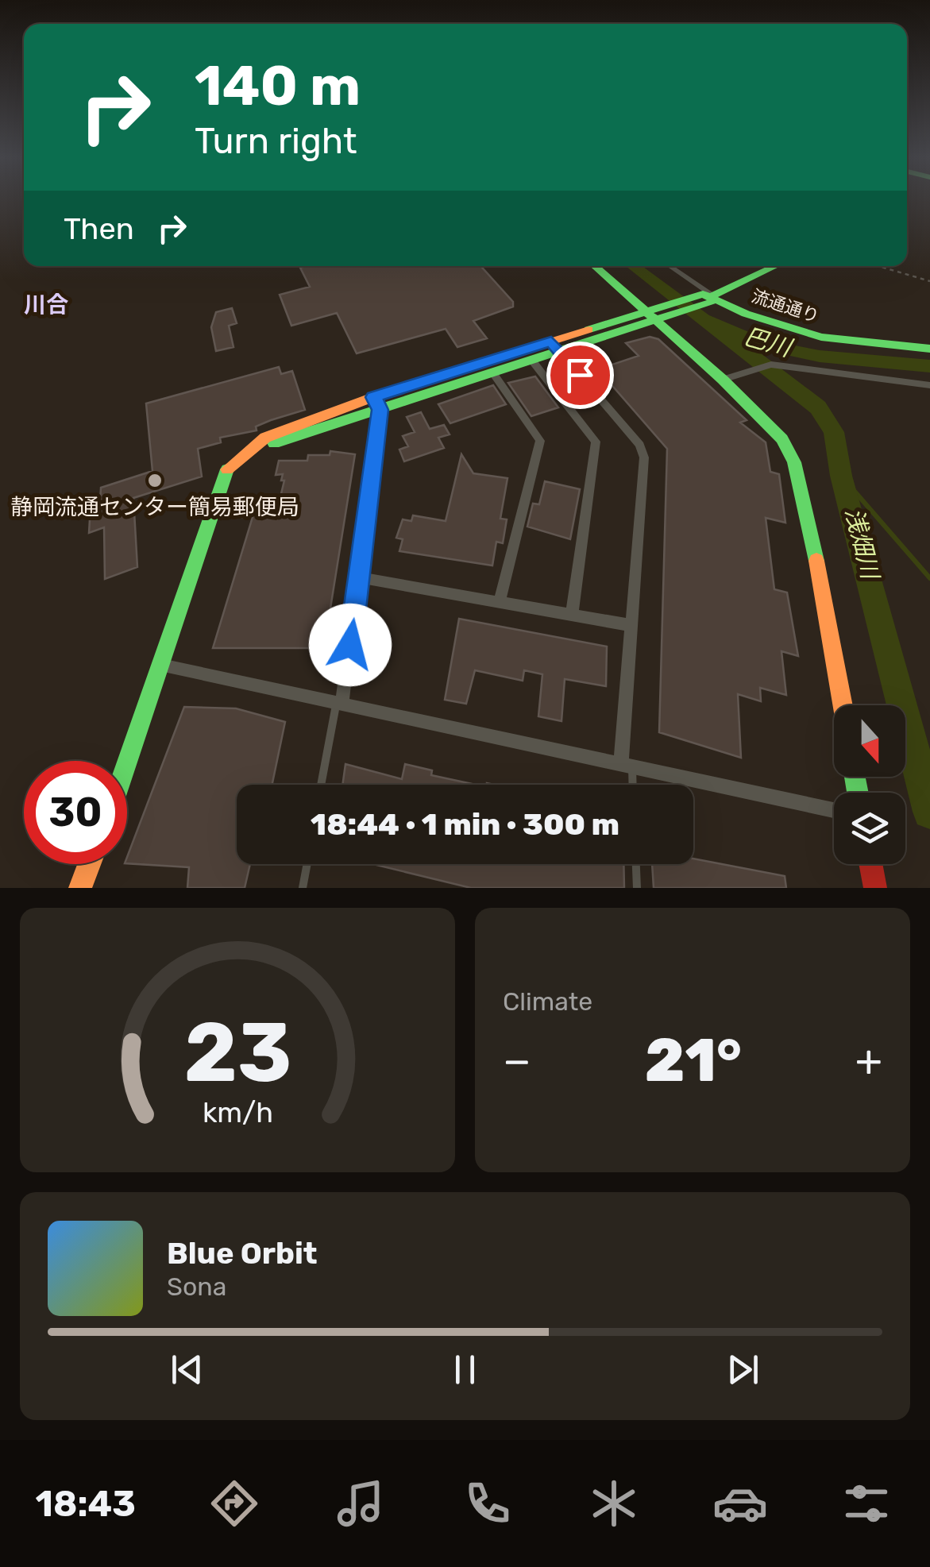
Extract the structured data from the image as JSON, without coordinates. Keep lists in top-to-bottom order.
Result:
{
  "streets": {
    "street": ["流通通り"]
  },
  "districts": ["川合"],
  "water": ["巴川", "浅畑川"],
  "places": ["静岡流通センター簡易郵便局"],
  "north": "bottom",
  "page": {
    "turn": ["140 m", "Turn right"],
    "then": "Then",
    "limit": "30",
    "trip": "18:44 · 1 min · 300 m",
    "tile": "Climate",
    "heat": ["−", "21°", "+"],
    "song": ["Blue Orbit", "Sona"],
    "tabs": "18:43",
    "gauge": ["23", "km/h"]
  }
}
